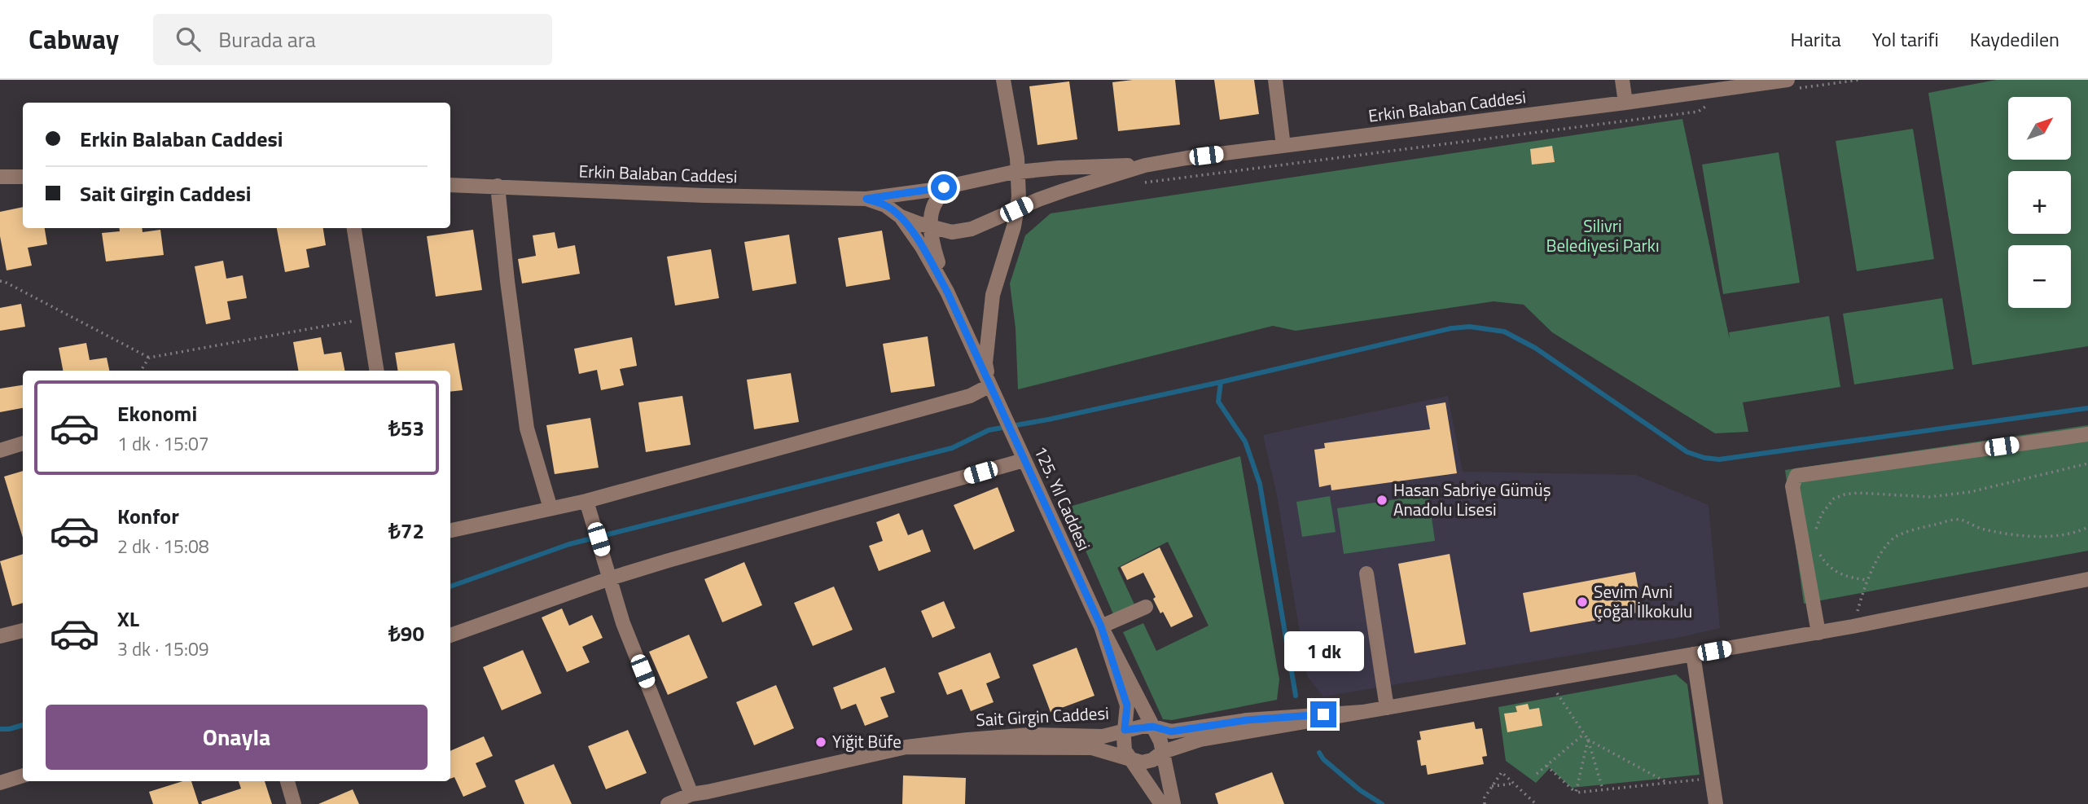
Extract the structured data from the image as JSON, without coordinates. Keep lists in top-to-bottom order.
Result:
{
  "streets": {
    "street": ["Erkin Balaban Caddesi", "125. Yıl Caddesi", "Sait Girgin Caddesi"]
  },
  "crossings": [
    ["125. Yıl Caddesi", "Sait Girgin Caddesi"]
  ],
  "parks": ["Silivri Belediyesi Parkı"],
  "places": ["Hasan Sabriye Gümüş Anadolu Lisesi", "Sevim Avni Çoğal İlkokulu", "Yiğit Büfe"],
  "north": "top right",
  "page": {
    "header": "Cabway",
    "search": "Burada ara",
    "nav": ["Harita", "Yol tarifi", "Kaydedilen"],
    "map_buttons": ["+", "−"],
    "banner": ["Erkin Balaban Caddesi", "Sait Girgin Caddesi"],
    "list": [
      {
        "name": "Ekonomi",
        "note": "1 dk · 15:07",
        "value": "₺53"
      },
      {
        "name": "Konfor",
        "note": "2 dk · 15:08",
        "value": "₺72"
      },
      {
        "name": "XL",
        "note": "3 dk · 15:09",
        "value": "₺90"
      }
    ],
    "bubble": "1 dk",
    "buttons": "Onayla"
  }
}
